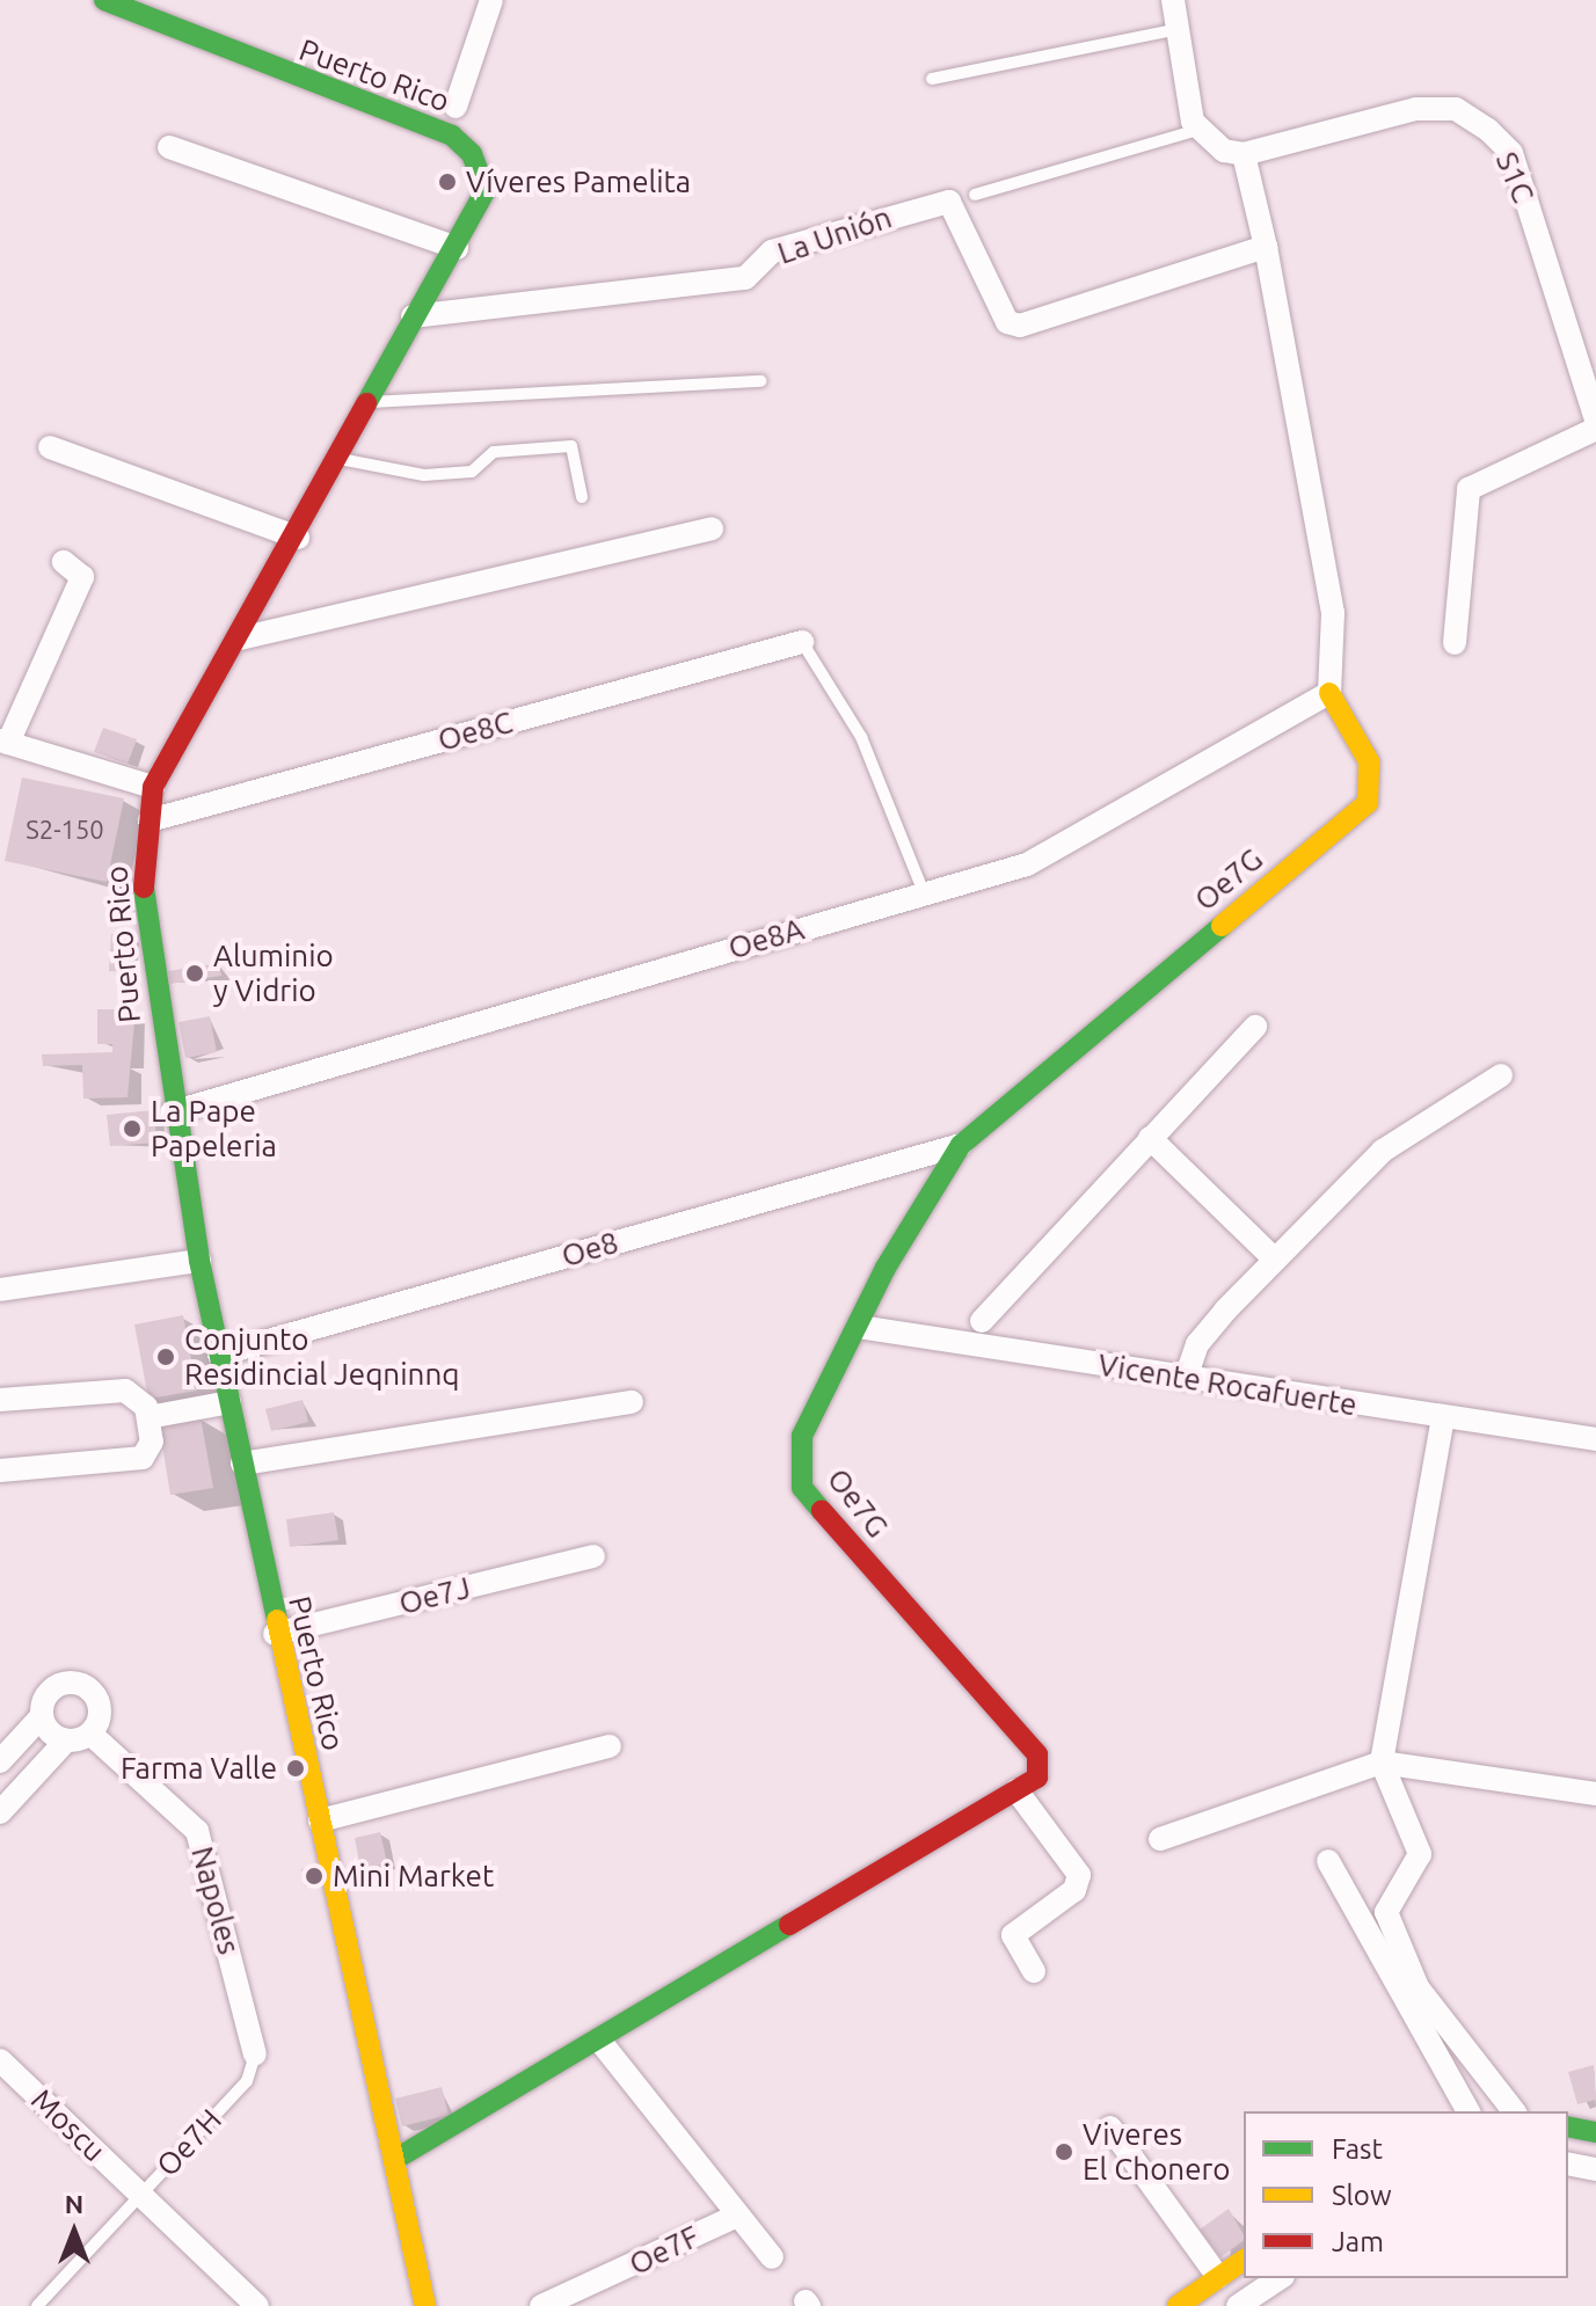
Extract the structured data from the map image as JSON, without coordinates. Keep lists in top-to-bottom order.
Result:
{
  "streets": {
    "street": [
      "Puerto Rico",
      "S1C",
      "La Unión",
      "Oe8C",
      "Oe7G",
      "Oe8A",
      "Oe8",
      "Vicente Rocafuerte",
      "Oe7J",
      "Napoles",
      "Moscu",
      "Oe7F"
    ],
    "lane": ["Oe7H"]
  },
  "crossings": [
    ["Puerto Rico", "La Unión"],
    ["Puerto Rico", "Oe8C"],
    ["Puerto Rico", "Oe7G"],
    ["Puerto Rico", "Oe8A"],
    ["Puerto Rico", "Oe8"],
    ["Puerto Rico", "Oe7J"],
    ["Oe7G", "Oe8A"],
    ["Oe7G", "Oe8"],
    ["Oe7G", "Vicente Rocafuerte"],
    ["Napoles", "Oe7H"],
    ["Moscu", "Oe7H"]
  ],
  "places": [
    "Víveres Pamelita",
    "Aluminio y Vidrio",
    "La Pape Papeleria",
    "Conjunto Residincial Jeqninnq",
    "Farma Valle",
    "Mini Market",
    "Viveres El Chonero"
  ],
  "house_numbers": ["S2-150"],
  "legend": ["Fast", "Slow", "Jam"],
  "north": "top"
}
